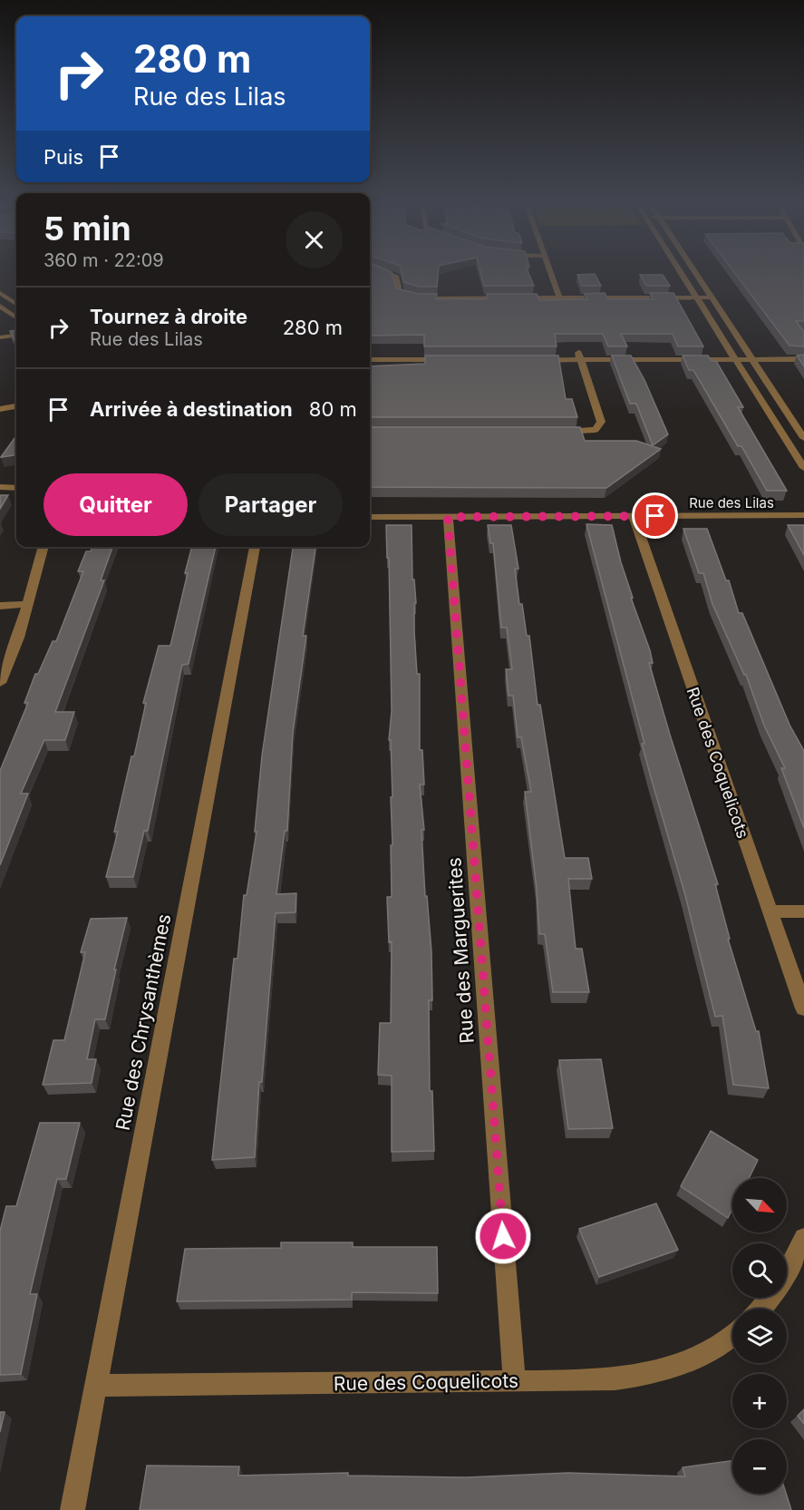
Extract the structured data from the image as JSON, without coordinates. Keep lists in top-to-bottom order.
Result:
{
  "streets": {
    "street": [
      "Rue des Lilas",
      "Rue des Coquelicots",
      "Rue des Marguerites",
      "Rue des Chrysanthèmes"
    ]
  },
  "crossings": [
    ["Rue des Lilas", "Rue des Coquelicots"],
    ["Rue des Lilas", "Rue des Marguerites"],
    ["Rue des Coquelicots", "Rue des Marguerites"],
    ["Rue des Coquelicots", "Rue des Chrysanthèmes"]
  ],
  "north": "bottom right",
  "page": {
    "turn": ["280 m", "Rue des Lilas"],
    "then": "Puis",
    "heading": ["5 min", "360 m · 22:09"],
    "list": [
      {
        "name": "Tournez à droite",
        "note": "Rue des Lilas",
        "value": "280 m"
      },
      {
        "name": "Arrivée à destination",
        "value": "80 m"
      }
    ],
    "buttons": ["Quitter", "Partager"],
    "map_buttons": ["+", "−"]
  }
}
